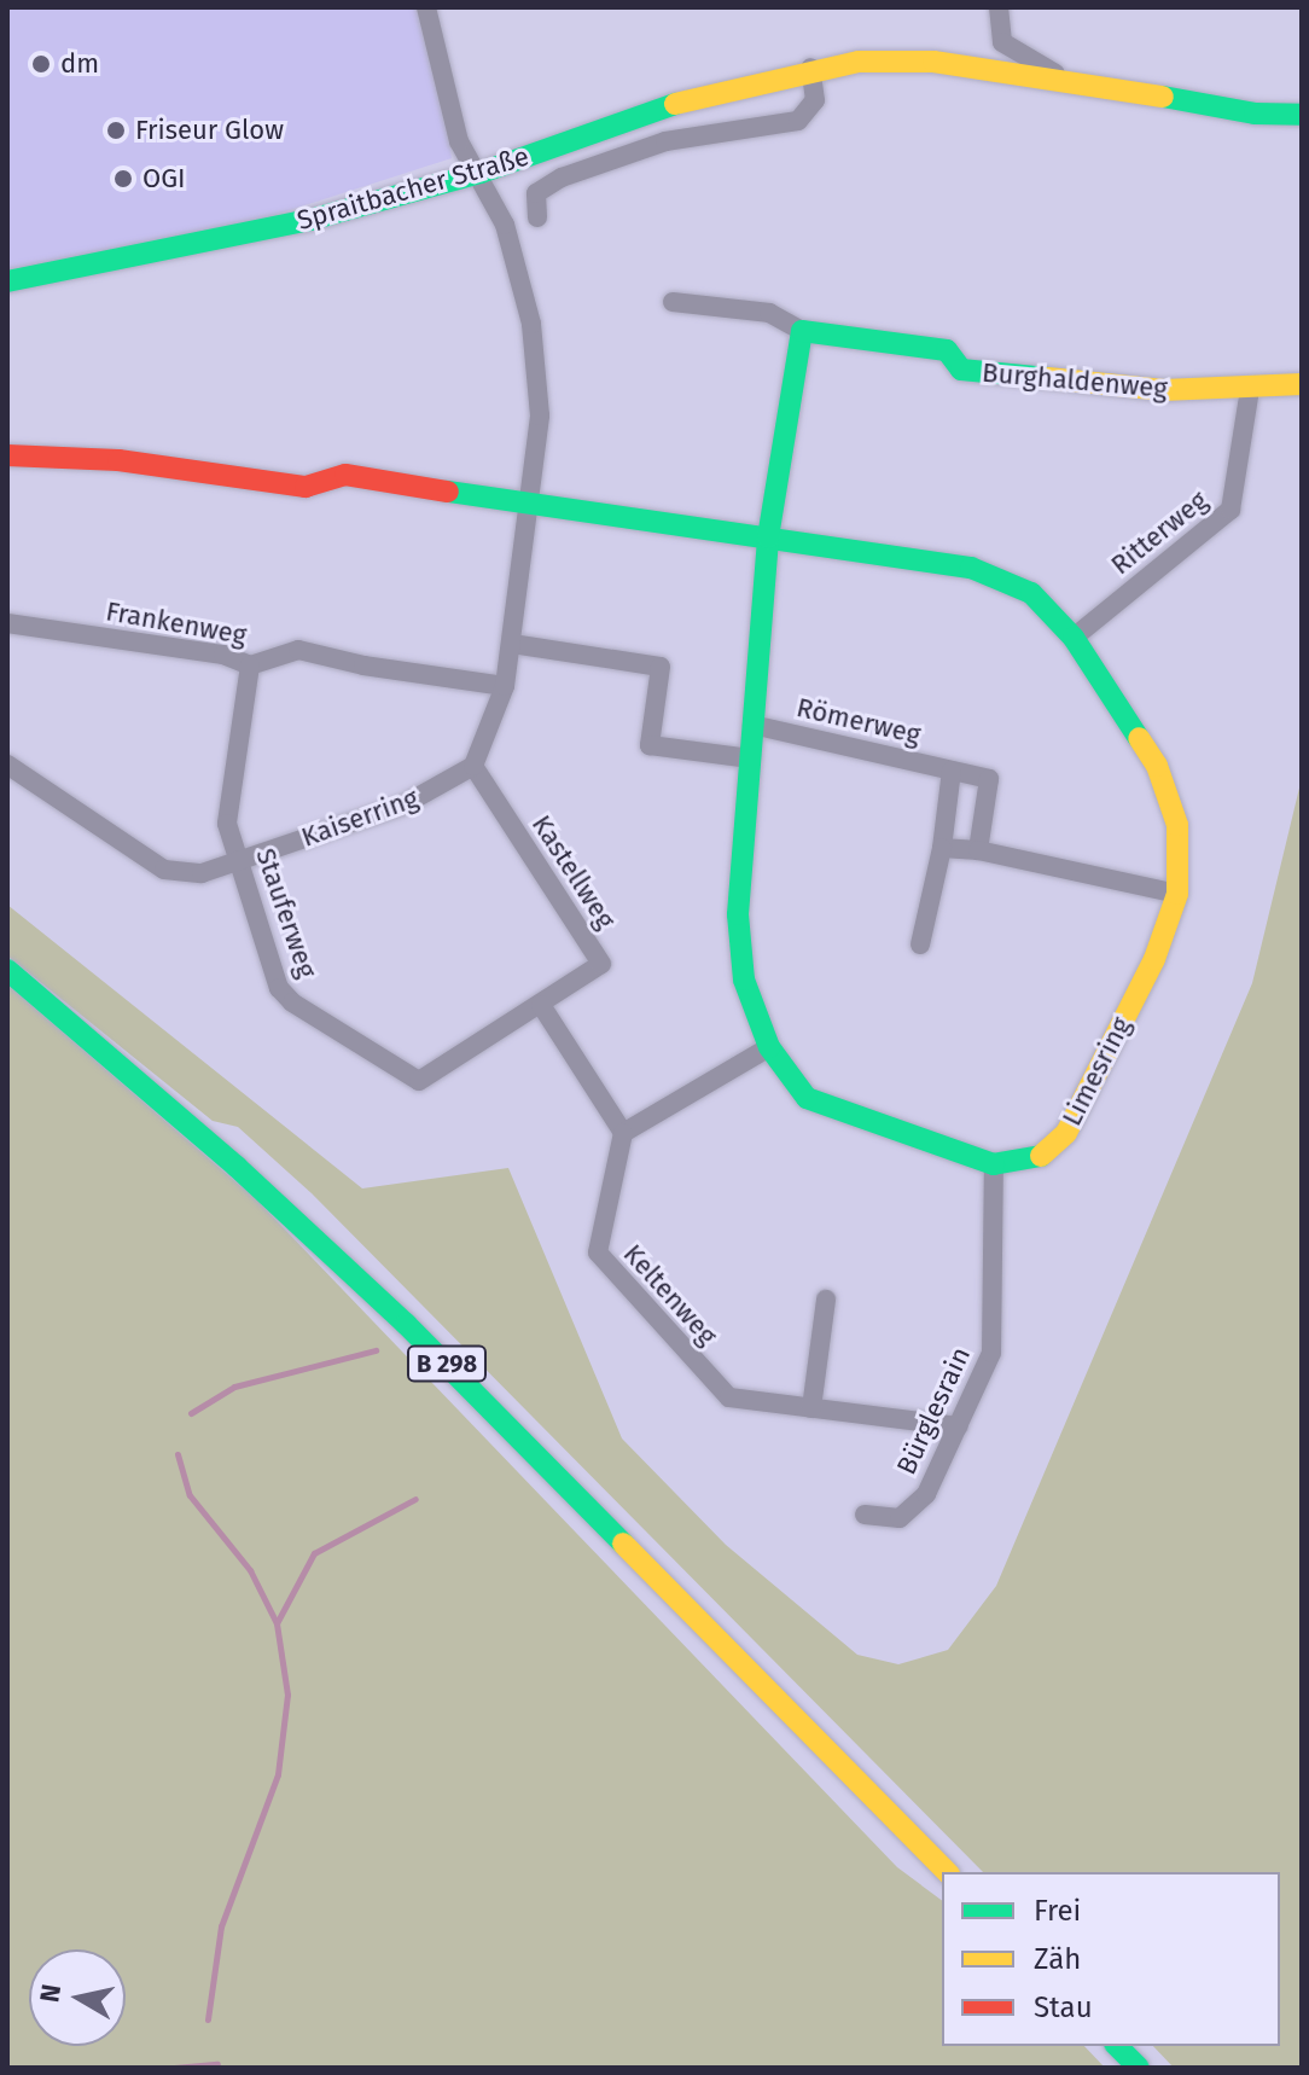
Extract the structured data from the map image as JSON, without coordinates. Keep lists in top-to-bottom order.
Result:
{
  "streets": {
    "street": [
      "Spraitbacher Straße",
      "Burghaldenweg",
      "Ritterweg",
      "Frankenweg",
      "Römerweg",
      "Kaiserring",
      "Kastellweg",
      "Stauferweg",
      "Limesring",
      "Keltenweg",
      "B 298",
      "Bürglesrain"
    ]
  },
  "crossings": [
    ["Burghaldenweg", "Ritterweg"],
    ["Ritterweg", "Limesring"],
    ["Frankenweg", "Stauferweg"],
    ["Römerweg", "Limesring"],
    ["Kaiserring", "Kastellweg"],
    ["Kaiserring", "Stauferweg"],
    ["Kastellweg", "Stauferweg"],
    ["Limesring", "Bürglesrain"],
    ["Keltenweg", "Bürglesrain"]
  ],
  "places": ["dm", "Friseur Glow", "OGI"],
  "legend": ["Frei", "Zäh", "Stau"],
  "north": "left"
}
